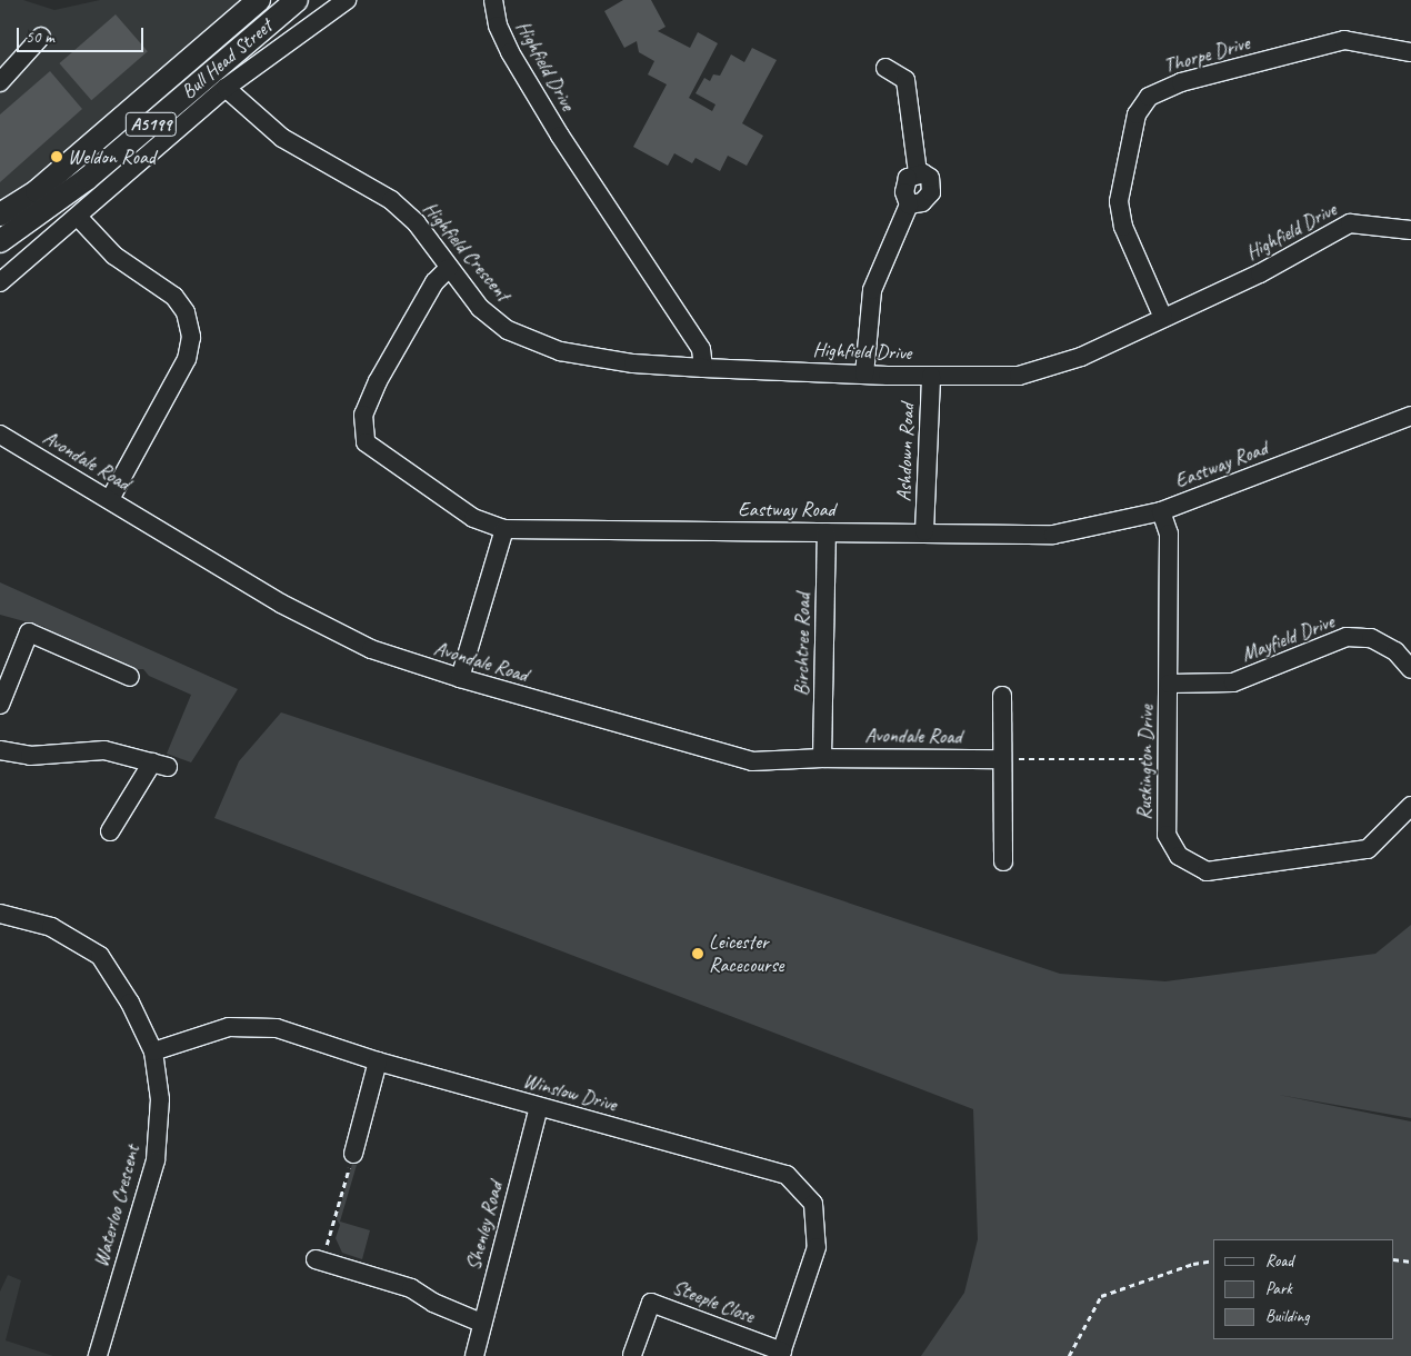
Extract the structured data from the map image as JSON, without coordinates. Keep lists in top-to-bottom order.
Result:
{
  "streets": {
    "main road": ["Bull Head Street", "A5199"],
    "street": [
      "Thorpe Drive",
      "Highfield Drive",
      "Highfield Crescent",
      "Ashdown Road",
      "Avondale Road",
      "Eastway Road",
      "Mayfield Drive",
      "Birchtree Road",
      "Ruskington Drive",
      "Winslow Drive",
      "Waterloo Crescent",
      "Shenley Road",
      "Steeple Close"
    ]
  },
  "crossings": [
    ["Thorpe Drive", "Highfield Drive"],
    ["Highfield Drive", "Highfield Crescent"],
    ["Highfield Drive", "Ashdown Road"],
    ["Highfield Crescent", "Eastway Road"],
    ["Ashdown Road", "Eastway Road"],
    ["Avondale Road", "Birchtree Road"],
    ["Eastway Road", "Birchtree Road"],
    ["Eastway Road", "Ruskington Drive"],
    ["Mayfield Drive", "Ruskington Drive"],
    ["Winslow Drive", "Waterloo Crescent"],
    ["Winslow Drive", "Shenley Road"],
    ["Winslow Drive", "Steeple Close"]
  ],
  "places": ["Weldon Road", "Leicester Racecourse"],
  "legend": ["Road", "Park", "Building"],
  "scale_bar": "50 m"
}
